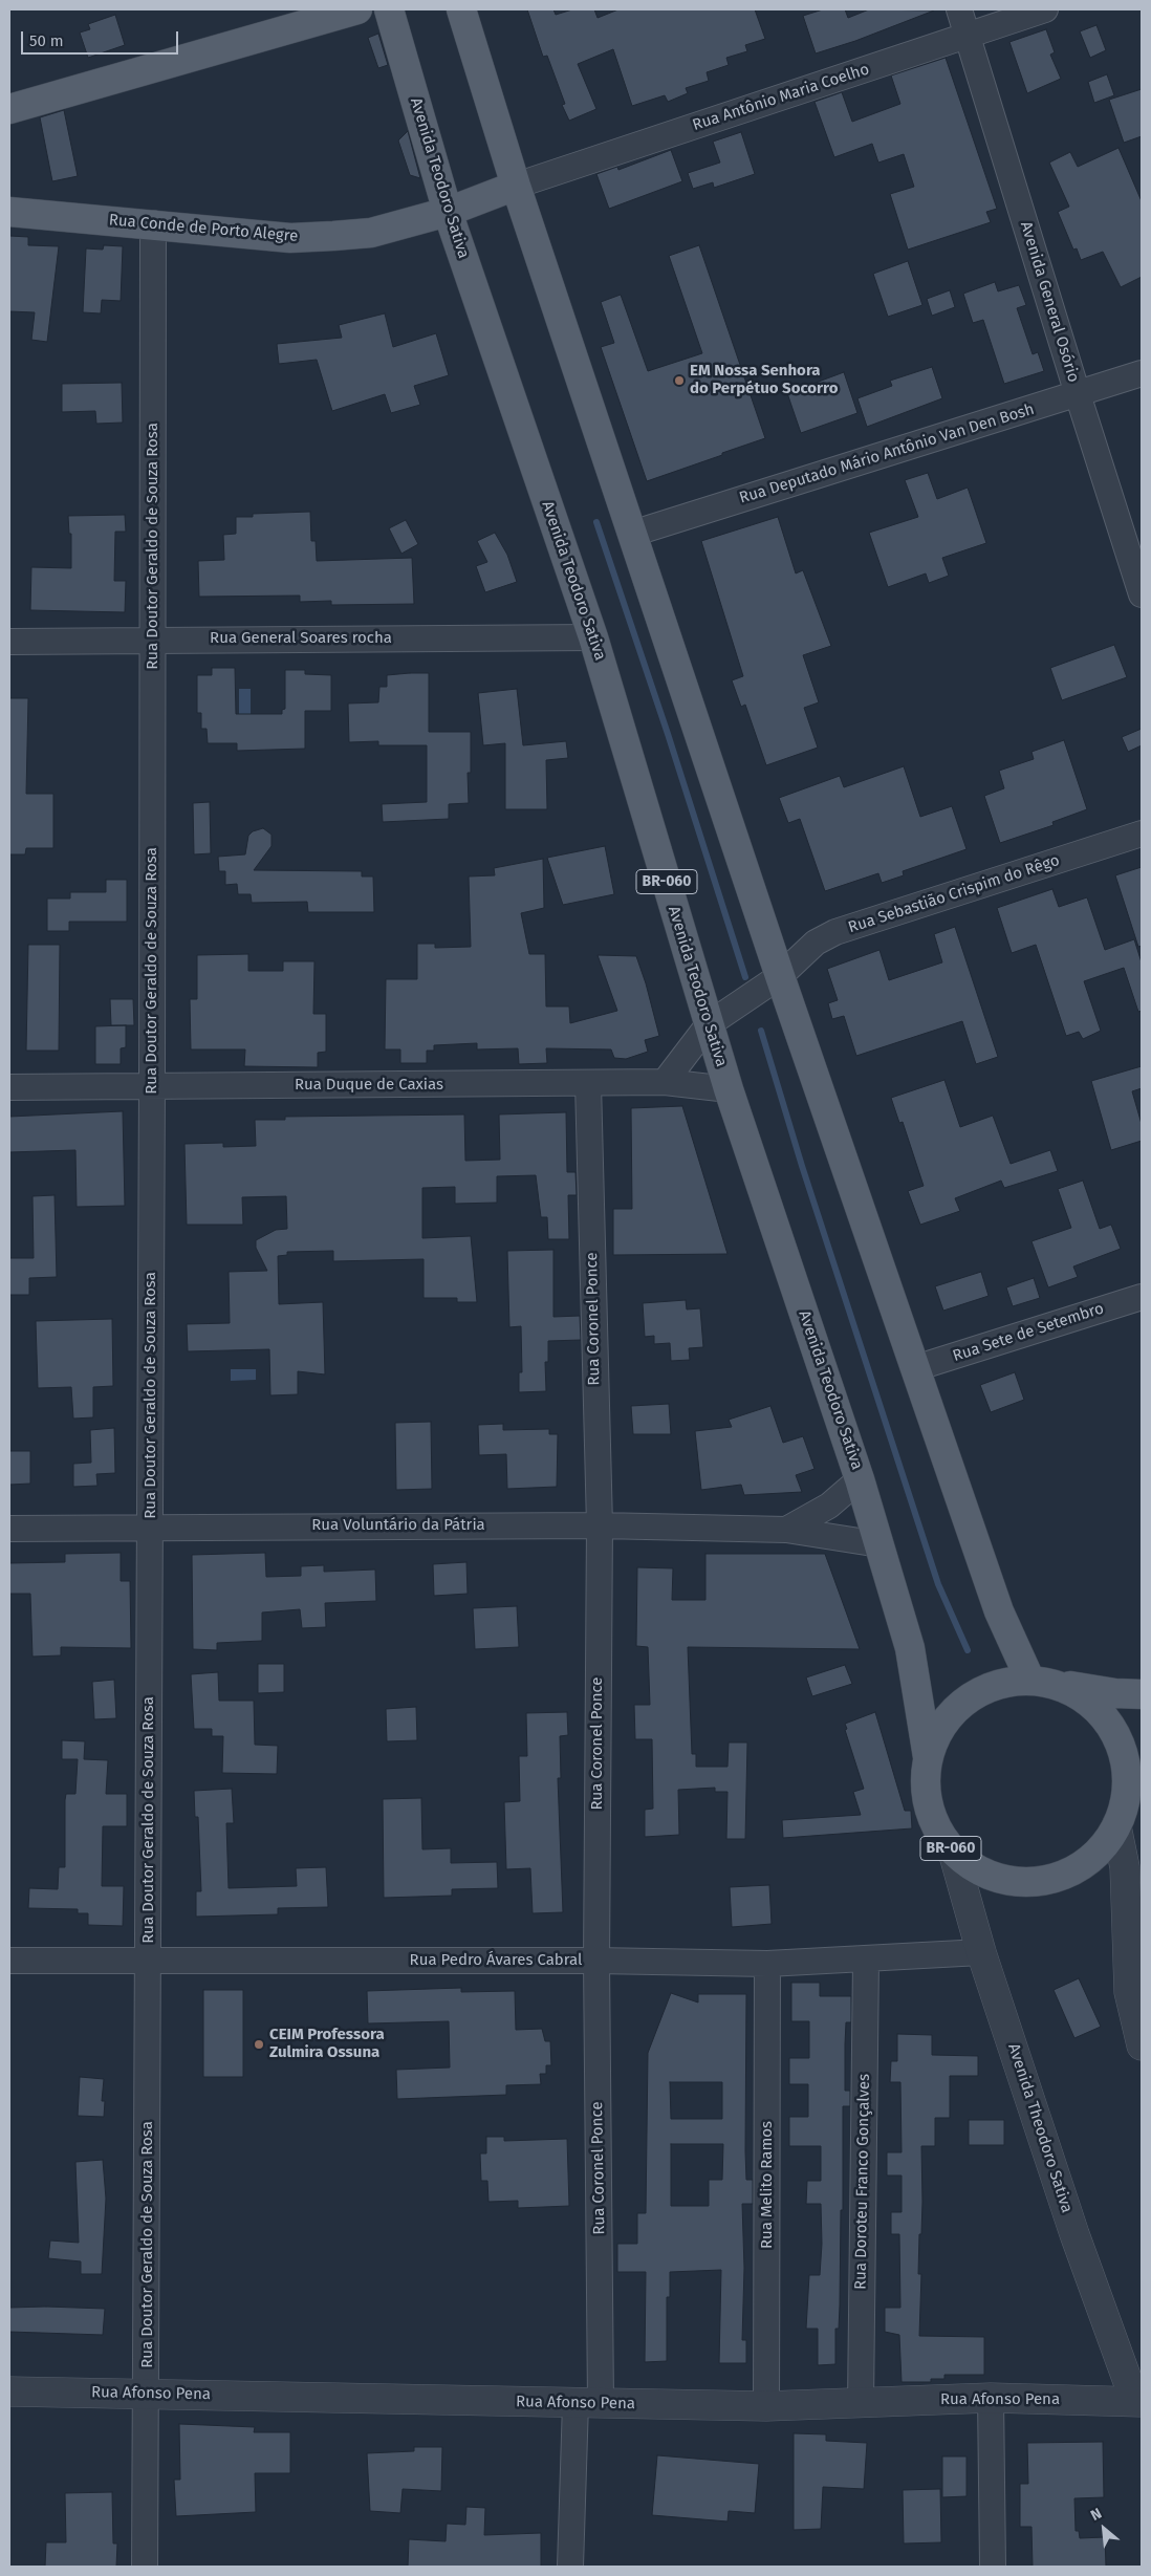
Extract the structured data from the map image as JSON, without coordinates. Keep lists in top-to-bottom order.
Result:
{
  "streets": {
    "main road": ["Avenida Teodoro Sativa", "Rua Conde de Porto Alegre", "BR-060"],
    "street": [
      "Rua Antônio Maria Coelho",
      "Avenida General Osório",
      "Rua Deputado Mário Antônio Van Den Bosh",
      "Rua Doutor Geraldo de Souza Rosa",
      "Rua General Soares rocha",
      "Rua Sebastião Crispim do Rêgo",
      "Rua Duque de Caxias",
      "Rua Coronel Ponce",
      "Rua Sete de Setembro",
      "Rua Voluntário da Pátria",
      "Rua Pedro Ávares Cabral",
      "Avenida Theodoro Sativa",
      "Rua Doroteu Franco Gonçalves",
      "Rua Melito Ramos",
      "Rua Afonso Pena"
    ]
  },
  "crossings": [
    ["Rua Antônio Maria Coelho", "Rua Conde de Porto Alegre"],
    ["Rua Antônio Maria Coelho", "Avenida General Osório"],
    ["Avenida Teodoro Sativa", "Rua Conde de Porto Alegre"],
    ["Avenida Teodoro Sativa", "Rua General Soares rocha"],
    ["Avenida Teodoro Sativa", "BR-060"],
    ["Avenida Teodoro Sativa", "Rua Sebastião Crispim do Rêgo"],
    ["Avenida Teodoro Sativa", "Rua Duque de Caxias"],
    ["Avenida Teodoro Sativa", "Rua Voluntário da Pátria"],
    ["Rua Conde de Porto Alegre", "Rua Doutor Geraldo de Souza Rosa"],
    ["Avenida General Osório", "Rua Deputado Mário Antônio Van Den Bosh"],
    ["Rua Doutor Geraldo de Souza Rosa", "Rua General Soares rocha"],
    ["Rua Doutor Geraldo de Souza Rosa", "Rua Duque de Caxias"],
    ["Rua Doutor Geraldo de Souza Rosa", "Rua Voluntário da Pátria"],
    ["Rua Doutor Geraldo de Souza Rosa", "Rua Pedro Ávares Cabral"],
    ["Rua Doutor Geraldo de Souza Rosa", "Rua Afonso Pena"],
    ["BR-060", "Avenida Theodoro Sativa"],
    ["Rua Duque de Caxias", "Rua Coronel Ponce"],
    ["Rua Coronel Ponce", "Rua Voluntário da Pátria"],
    ["Rua Coronel Ponce", "Rua Pedro Ávares Cabral"],
    ["Rua Coronel Ponce", "Rua Afonso Pena"],
    ["Rua Pedro Ávares Cabral", "Avenida Theodoro Sativa"],
    ["Rua Pedro Ávares Cabral", "Rua Doroteu Franco Gonçalves"],
    ["Rua Pedro Ávares Cabral", "Rua Melito Ramos"],
    ["Avenida Theodoro Sativa", "Rua Afonso Pena"],
    ["Rua Doroteu Franco Gonçalves", "Rua Afonso Pena"],
    ["Rua Melito Ramos", "Rua Afonso Pena"]
  ],
  "places": ["EM Nossa Senhora do Perpétuo Socorro", "CEIM Professora Zulmira Ossuna"],
  "scale_bar": "50 m",
  "north": "top left"
}
